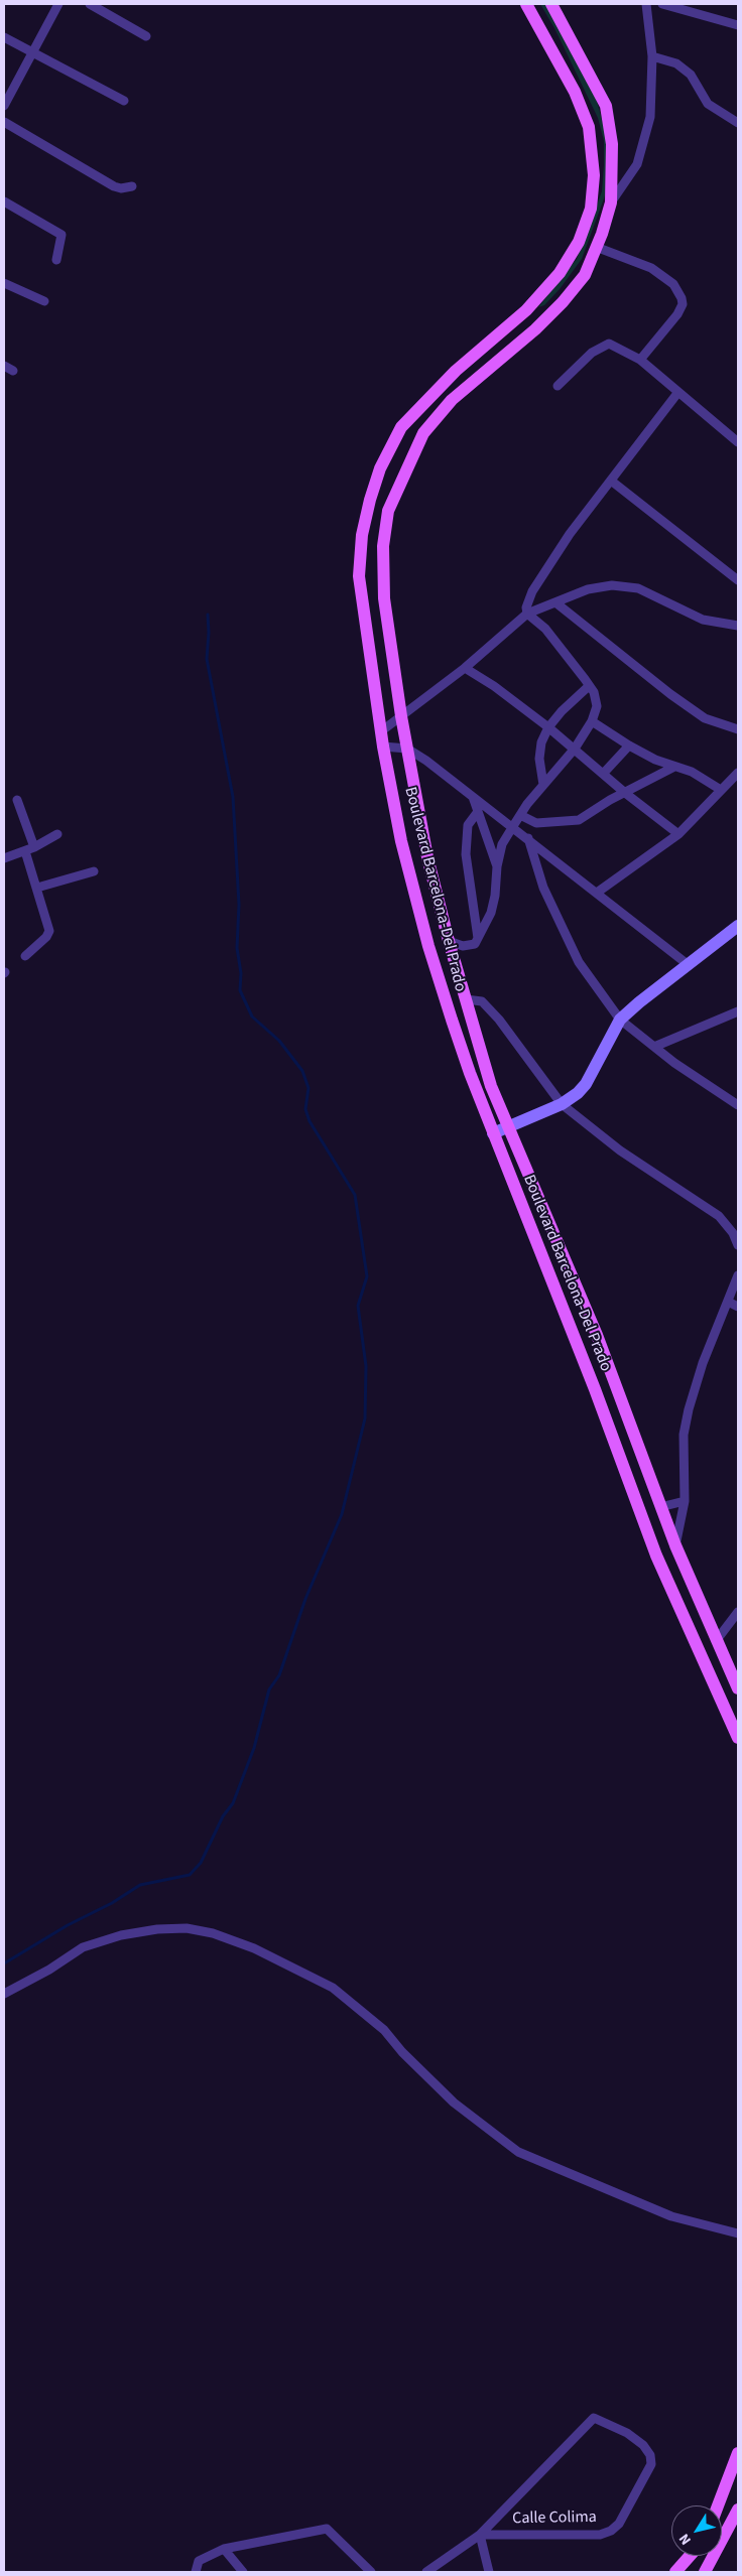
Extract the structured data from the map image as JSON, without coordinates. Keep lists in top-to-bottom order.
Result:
{
  "streets": {
    "main road": ["Boulevard Barcelona-Del Prado"],
    "street": ["Calle Colima"]
  },
  "north": "bottom left"
}
